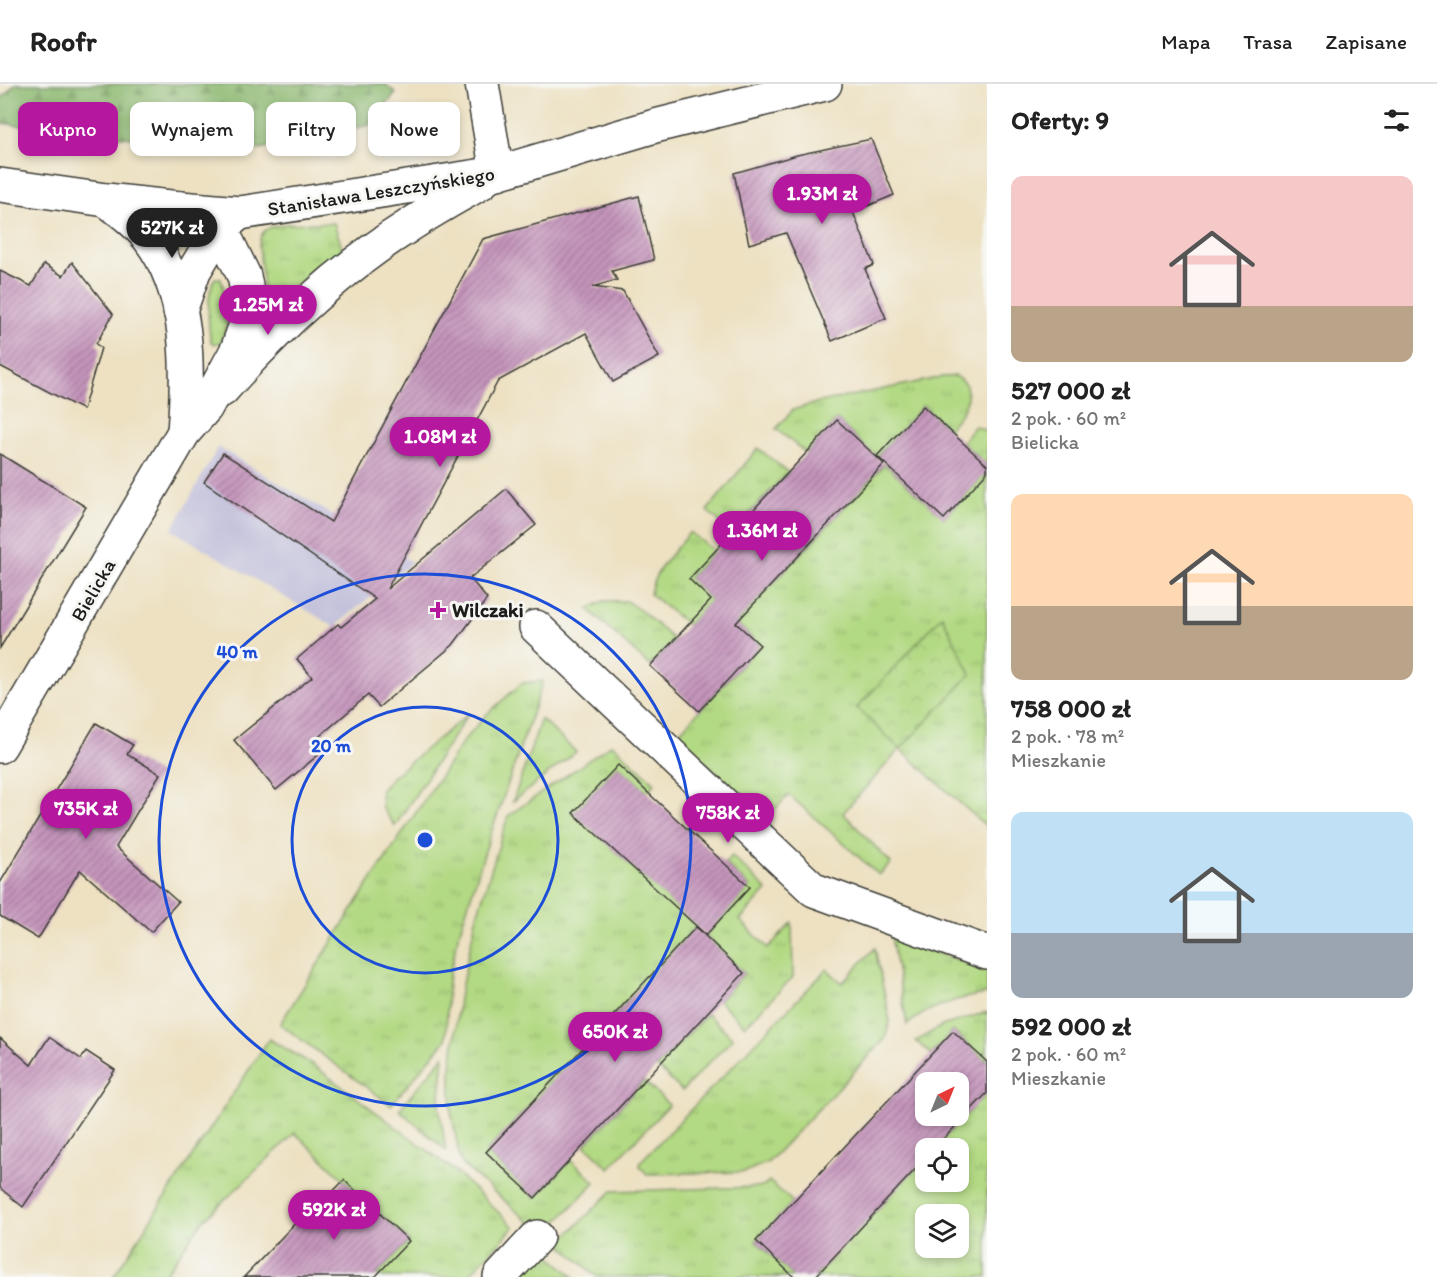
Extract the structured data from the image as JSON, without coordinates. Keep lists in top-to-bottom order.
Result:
{
  "streets": {
    "street": ["Stanisława Leszczyńskiego", "Bielicka"]
  },
  "crossings": [
    ["Stanisława Leszczyńskiego", "Bielicka"]
  ],
  "places": {
    "health": ["Wilczaki"]
  },
  "north": "top right",
  "page": {
    "header": "Roofr",
    "nav": ["Mapa", "Trasa", "Zapisane"],
    "heading": "Oferty: 9",
    "chip": [
      "Kupno",
      "Wynajem",
      "Filtry",
      "Nowe"
    ],
    "list": [
      {
        "name": "527 000 zł",
        "note": "2 pok. · 60 m² · Bielicka"
      },
      {
        "name": "758 000 zł",
        "note": "2 pok. · 78 m² · Mieszkanie"
      },
      {
        "name": "592 000 zł",
        "note": "2 pok. · 60 m² · Mieszkanie"
      }
    ],
    "price": [
      "1.93M zł",
      "527K zł",
      "1.25M zł",
      "1.08M zł",
      "1.36M zł",
      "735K zł",
      "758K zł",
      "650K zł",
      "592K zł"
    ]
  },
  "rings": ["40 m", "20 m"]
}
